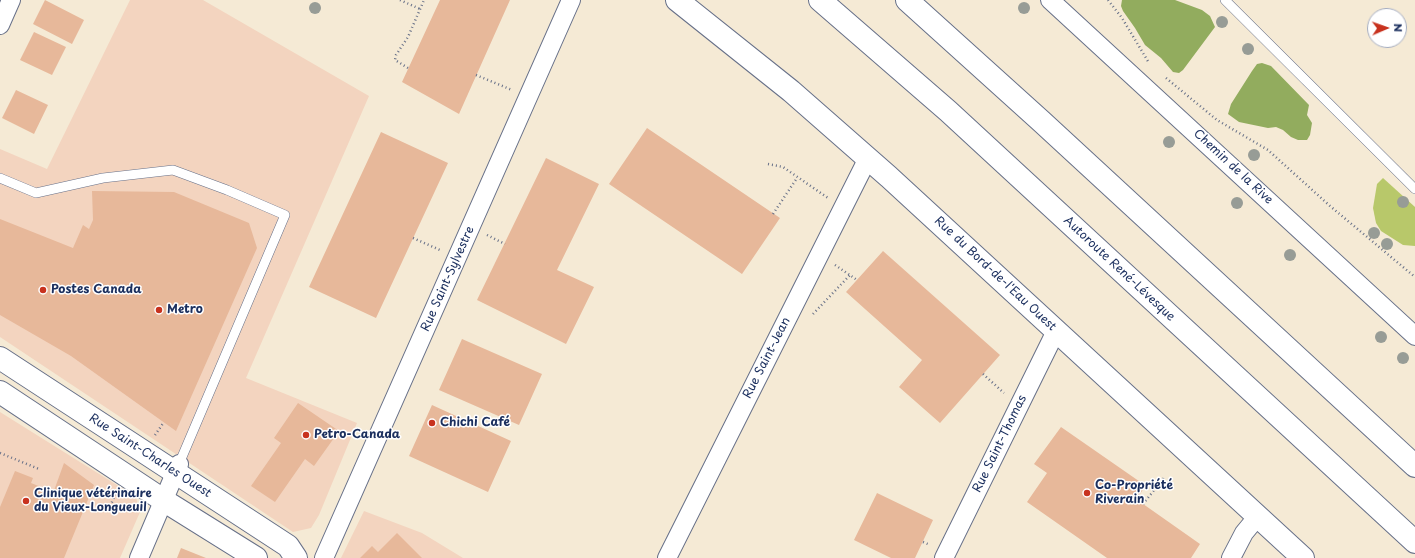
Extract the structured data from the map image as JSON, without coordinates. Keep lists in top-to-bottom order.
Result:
{
  "streets": {
    "main road": ["Autoroute René-Lévesque", "Rue du Bord-de-l'Eau Ouest", "Rue Saint-Charles Ouest"],
    "street": [
      "Chemin de la Rive",
      "Rue Saint-Sylvestre",
      "Rue Saint-Jean",
      "Rue Saint-Thomas"
    ]
  },
  "crossings": [
    ["Rue du Bord-de-l'Eau Ouest", "Rue Saint-Jean"],
    ["Rue du Bord-de-l'Eau Ouest", "Rue Saint-Thomas"]
  ],
  "places": [
    "Postes Canada",
    "Metro",
    "Chichi Café",
    "Petro-Canada",
    "Co-Propriété Riverain",
    "Clinique vétérinaire du Vieux-Longueuil"
  ],
  "north": "right"
}
